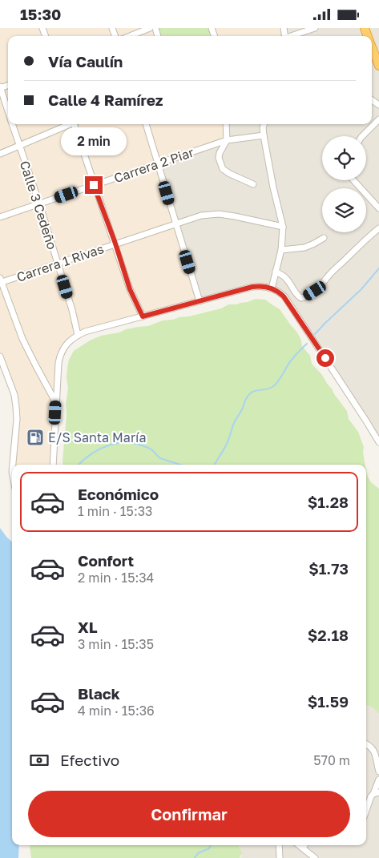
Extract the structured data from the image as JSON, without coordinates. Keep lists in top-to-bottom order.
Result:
{
  "streets": {
    "street": ["Carrera 2 Piar", "Calle 3 Cedeño", "Carrera 1 Rivas"]
  },
  "crossings": [
    ["Carrera 2 Piar", "Calle 3 Cedeño"],
    ["Calle 3 Cedeño", "Carrera 1 Rivas"]
  ],
  "places": {
    "fuel station": ["E/S Santa María"]
  },
  "page": {
    "status": "15:30",
    "banner": ["Vía Caulín", "Calle 4 Ramírez"],
    "bubble": "2 min",
    "list": [
      {
        "name": "Económico",
        "note": "1 min · 15:33",
        "value": "$1.28"
      },
      {
        "name": "Confort",
        "note": "2 min · 15:34",
        "value": "$1.73"
      },
      {
        "name": "XL",
        "note": "3 min · 15:35",
        "value": "$2.18"
      },
      {
        "name": "Black",
        "note": "4 min · 15:36",
        "value": "$1.59"
      }
    ],
    "pay": ["Efectivo", "570 m"],
    "buttons": "Confirmar"
  }
}
